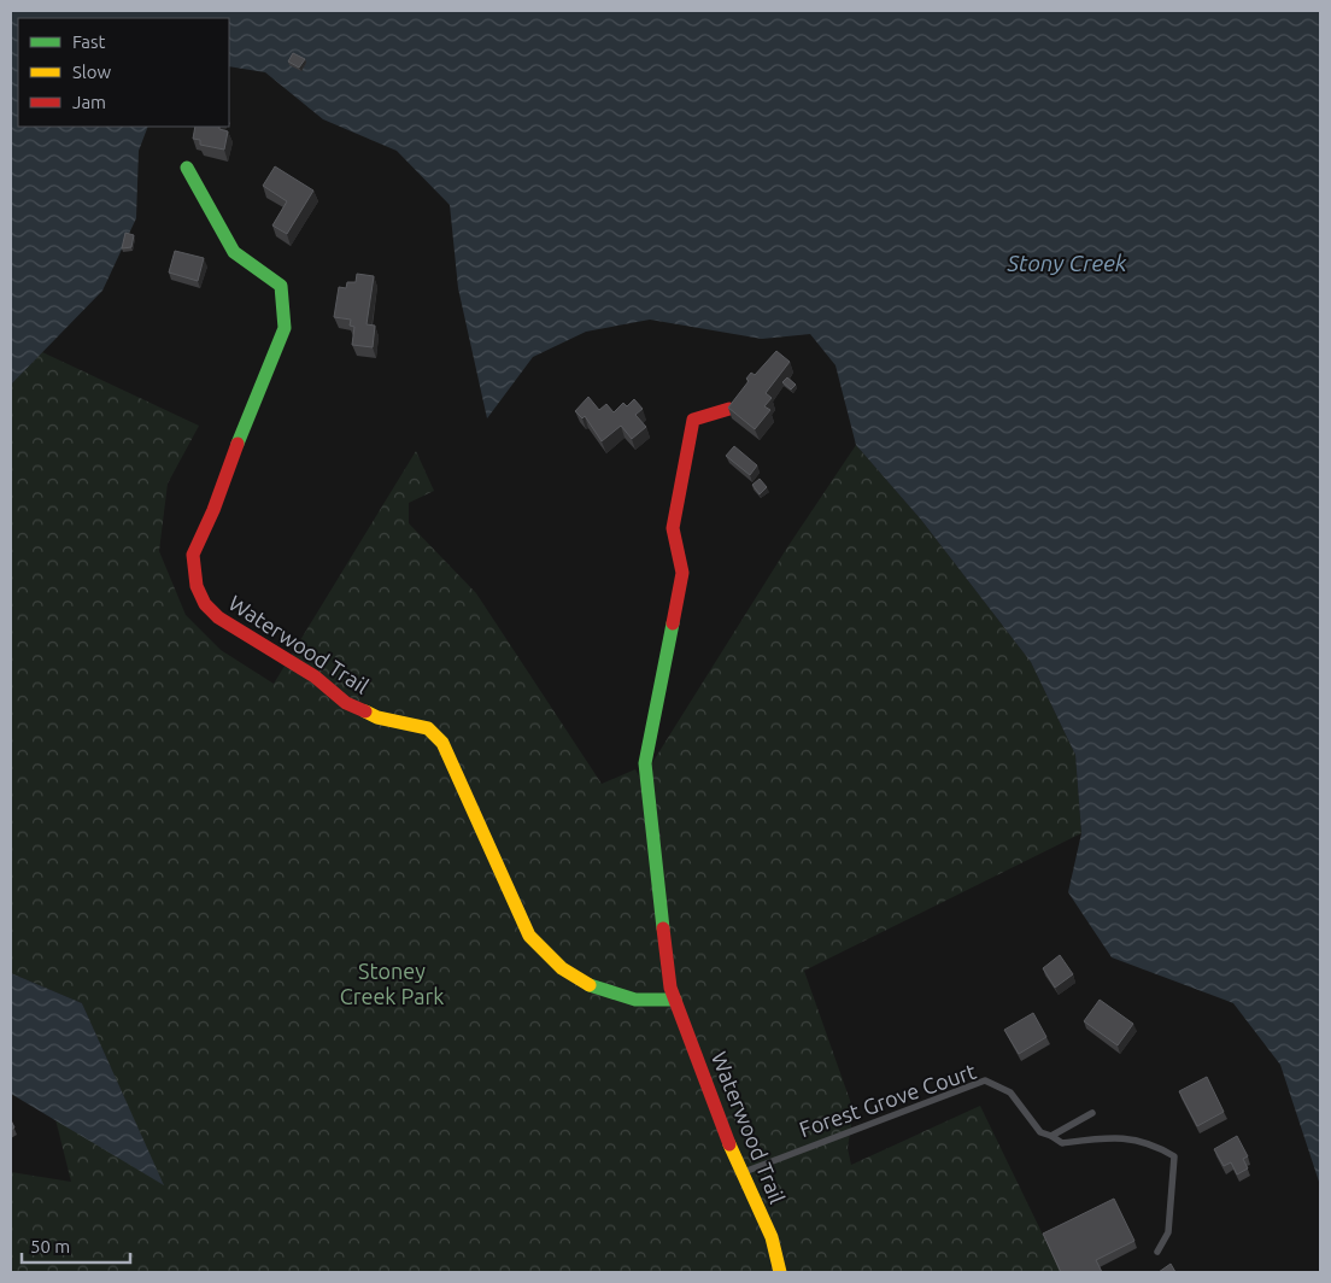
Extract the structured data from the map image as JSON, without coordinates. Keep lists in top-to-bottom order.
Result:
{
  "streets": {
    "street": ["Waterwood Trail"],
    "lane": ["Forest Grove Court"]
  },
  "crossings": [
    ["Waterwood Trail", "Forest Grove Court"]
  ],
  "water": ["Stony Creek"],
  "parks": ["Stoney Creek Park"],
  "legend": ["Fast", "Slow", "Jam"],
  "scale_bar": "50 m"
}
